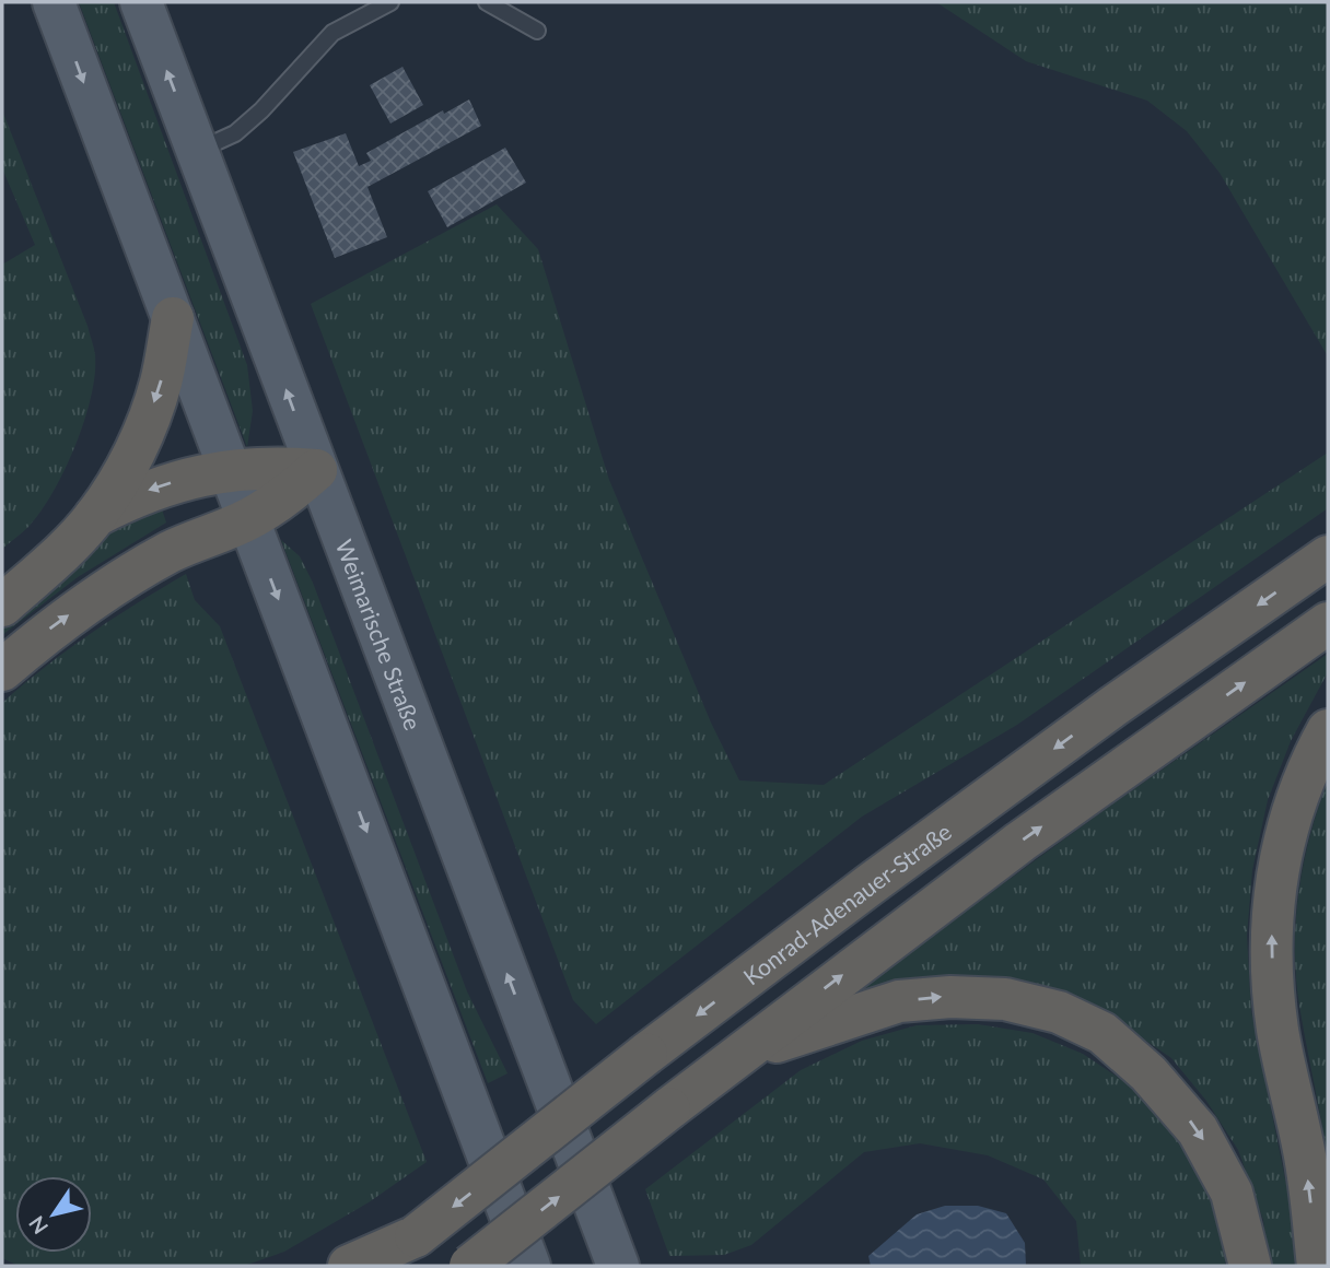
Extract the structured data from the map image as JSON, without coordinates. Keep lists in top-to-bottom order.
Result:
{
  "streets": {
    "highway": ["Konrad-Adenauer-Straße"],
    "main road": ["Weimarische Straße"]
  },
  "north": "bottom left"
}
